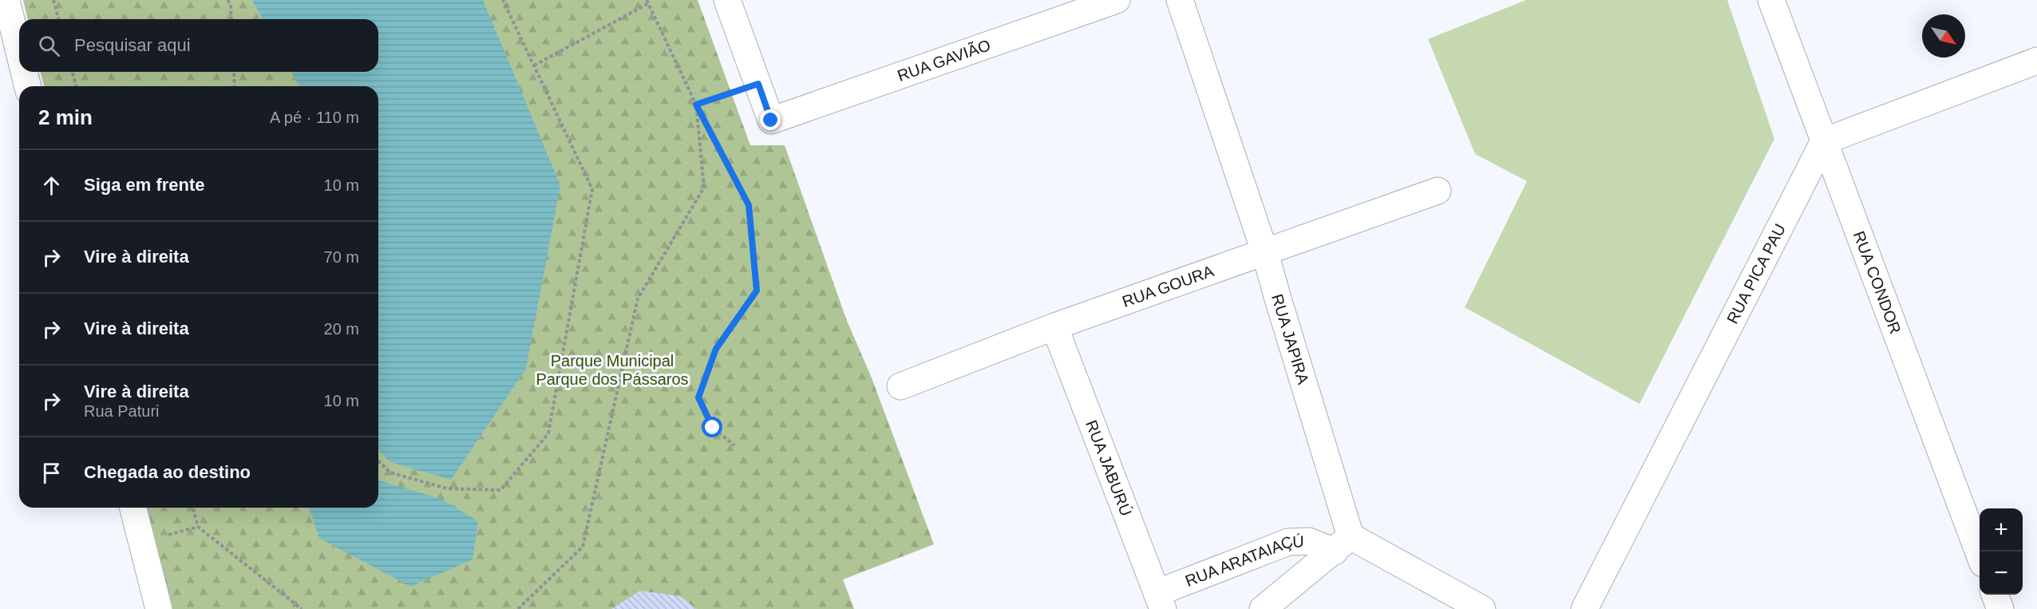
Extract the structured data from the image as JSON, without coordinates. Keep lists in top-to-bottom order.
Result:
{
  "streets": {
    "street": [
      "RUA GAVIÃO",
      "RUA PICA PAU",
      "RUA CONDOR",
      "RUA GOURA",
      "RUA JAPIRA",
      "RUA JABURÚ",
      "RUA ARATAIAÇÚ"
    ]
  },
  "crossings": [
    ["RUA PICA PAU", "RUA CONDOR"],
    ["RUA GOURA", "RUA JAPIRA"],
    ["RUA GOURA", "RUA JABURÚ"],
    ["RUA JAPIRA", "RUA ARATAIAÇÚ"],
    ["RUA JABURÚ", "RUA ARATAIAÇÚ"]
  ],
  "parks": ["Parque Municipal Parque dos Pássaros"],
  "north": "bottom right",
  "page": {
    "search": "Pesquisar aqui",
    "heading": ["2 min", "A pé · 110 m"],
    "list": [
      ["Siga em frente", "10 m"],
      ["Vire à direita", "70 m"],
      ["Vire à direita", "20 m"],
      ["Vire à direita", "Rua Paturi", "10 m"],
      "Chegada ao destino"
    ],
    "map_buttons": ["+", "−"]
  }
}
